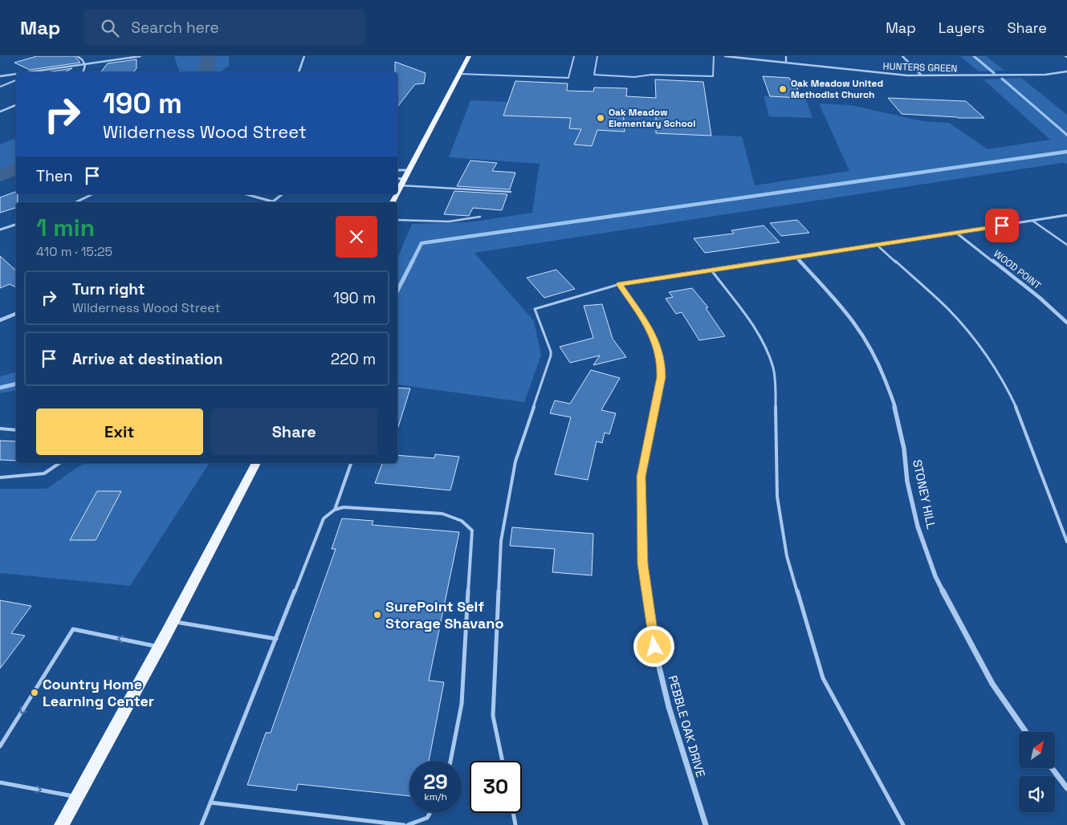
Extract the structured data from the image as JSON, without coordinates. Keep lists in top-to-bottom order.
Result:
{
  "streets": {
    "street": [
      "HUNTERS GREEN",
      "WOOD POINT",
      "STONEY HILL",
      "PEBBLE OAK DRIVE"
    ]
  },
  "places": [
    "Oak Meadow United Methodist Church",
    "Oak Meadow Elementary School",
    "SurePoint Self Storage Shavano",
    "Country Home Learning Center"
  ],
  "north": "top right",
  "page": {
    "header": "Map",
    "search": "Search here",
    "nav": ["Map", "Layers", "Share"],
    "turn": ["190 m", "Wilderness Wood Street"],
    "then": "Then",
    "heading": ["1 min", "410 m · 15:25"],
    "list": [
      {
        "name": "Turn right",
        "note": "Wilderness Wood Street",
        "value": "190 m"
      },
      {
        "name": "Arrive at destination",
        "value": "220 m"
      }
    ],
    "buttons": ["Exit", "Share"],
    "speed": "29 km/h",
    "limit": "30"
  }
}
